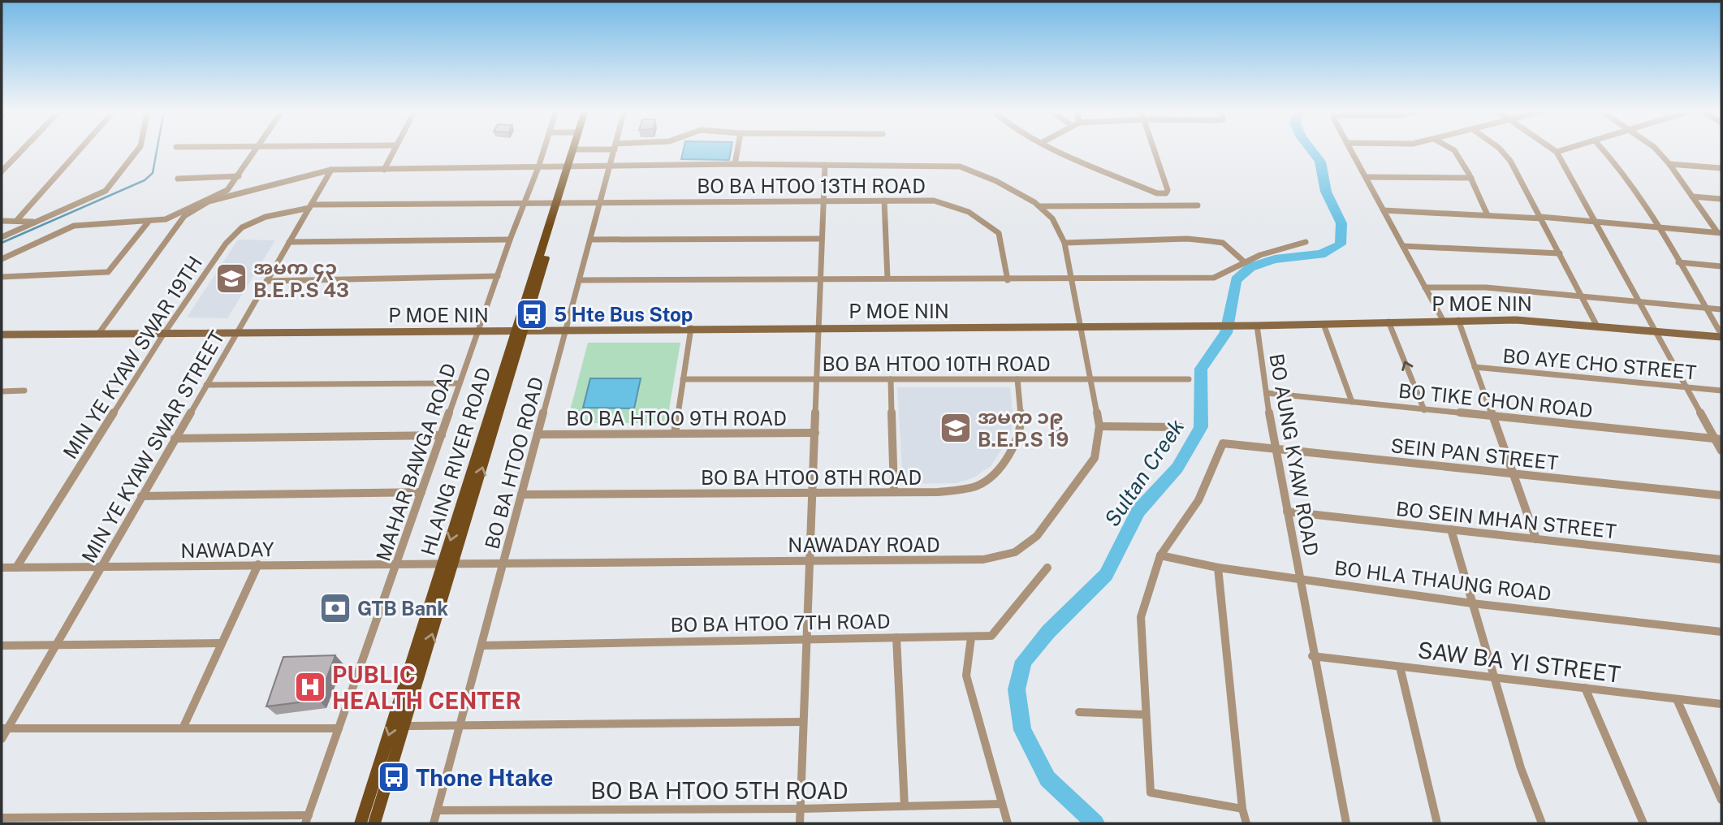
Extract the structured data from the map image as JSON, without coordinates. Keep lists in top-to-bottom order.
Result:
{
  "streets": {
    "main road": ["HLAING RIVER ROAD"],
    "street": [
      "BO BA HTOO 13TH ROAD",
      "P MOE NIN",
      "MIN YE KYAW SWAR 19TH",
      "BO BA HTOO 10TH ROAD",
      "BO AYE CHO STREET",
      "BO TIKE CHON ROAD",
      "BO BA HTOO 9TH ROAD",
      "MIN YE KYAW SWAR STREET",
      "SEIN PAN STREET",
      "BO AUNG KYAW ROAD",
      "MAHAR BAWGA ROAD",
      "BO BA HTOO ROAD",
      "BO BA HTOO 8TH ROAD",
      "BO SEIN MHAN STREET",
      "NAWADAY ROAD",
      "NAWADAY",
      "BO HLA THAUNG ROAD",
      "BO BA HTOO 7TH ROAD",
      "SAW BA YI STREET",
      "BO BA HTOO 5TH ROAD"
    ]
  },
  "crossings": [
    ["BO BA HTOO 13TH ROAD", "MIN YE KYAW SWAR 19TH"],
    ["BO BA HTOO 13TH ROAD", "HLAING RIVER ROAD"],
    ["BO BA HTOO 13TH ROAD", "BO BA HTOO ROAD"],
    ["P MOE NIN", "MIN YE KYAW SWAR 19TH"],
    ["P MOE NIN", "MIN YE KYAW SWAR STREET"],
    ["P MOE NIN", "BO AUNG KYAW ROAD"],
    ["P MOE NIN", "HLAING RIVER ROAD"],
    ["P MOE NIN", "MAHAR BAWGA ROAD"],
    ["P MOE NIN", "BO BA HTOO ROAD"],
    ["P MOE NIN", "NAWADAY ROAD"],
    ["MIN YE KYAW SWAR 19TH", "MIN YE KYAW SWAR STREET"],
    ["MIN YE KYAW SWAR 19TH", "HLAING RIVER ROAD"],
    ["MIN YE KYAW SWAR 19TH", "MAHAR BAWGA ROAD"],
    ["MIN YE KYAW SWAR 19TH", "NAWADAY"],
    ["BO BA HTOO 10TH ROAD", "BO BA HTOO 8TH ROAD"],
    ["BO BA HTOO 10TH ROAD", "NAWADAY ROAD"],
    ["BO TIKE CHON ROAD", "BO AUNG KYAW ROAD"],
    ["BO BA HTOO 9TH ROAD", "BO BA HTOO ROAD"],
    ["MIN YE KYAW SWAR STREET", "NAWADAY"],
    ["SEIN PAN STREET", "BO AUNG KYAW ROAD"],
    ["SEIN PAN STREET", "BO HLA THAUNG ROAD"],
    ["BO AUNG KYAW ROAD", "BO SEIN MHAN STREET"],
    ["BO AUNG KYAW ROAD", "BO HLA THAUNG ROAD"],
    ["BO AUNG KYAW ROAD", "SAW BA YI STREET"],
    ["HLAING RIVER ROAD", "NAWADAY ROAD"],
    ["HLAING RIVER ROAD", "NAWADAY"],
    ["MAHAR BAWGA ROAD", "NAWADAY"],
    ["BO BA HTOO ROAD", "BO BA HTOO 8TH ROAD"],
    ["BO BA HTOO ROAD", "NAWADAY ROAD"],
    ["BO BA HTOO ROAD", "BO BA HTOO 7TH ROAD"],
    ["BO BA HTOO ROAD", "BO BA HTOO 5TH ROAD"],
    ["NAWADAY ROAD", "NAWADAY"]
  ],
  "water": ["Sultan Creek"],
  "places": {
    "school or university": ["အမက ၄၃ B.E.P.S 43", "အမက ၁၉ B.E.P.S 19"],
    "bus stop": ["5 Hte Bus Stop", "Thone Htake"],
    "bank": ["GTB Bank"],
    "hospital": ["PUBLIC HEALTH CENTER"]
  }
}
